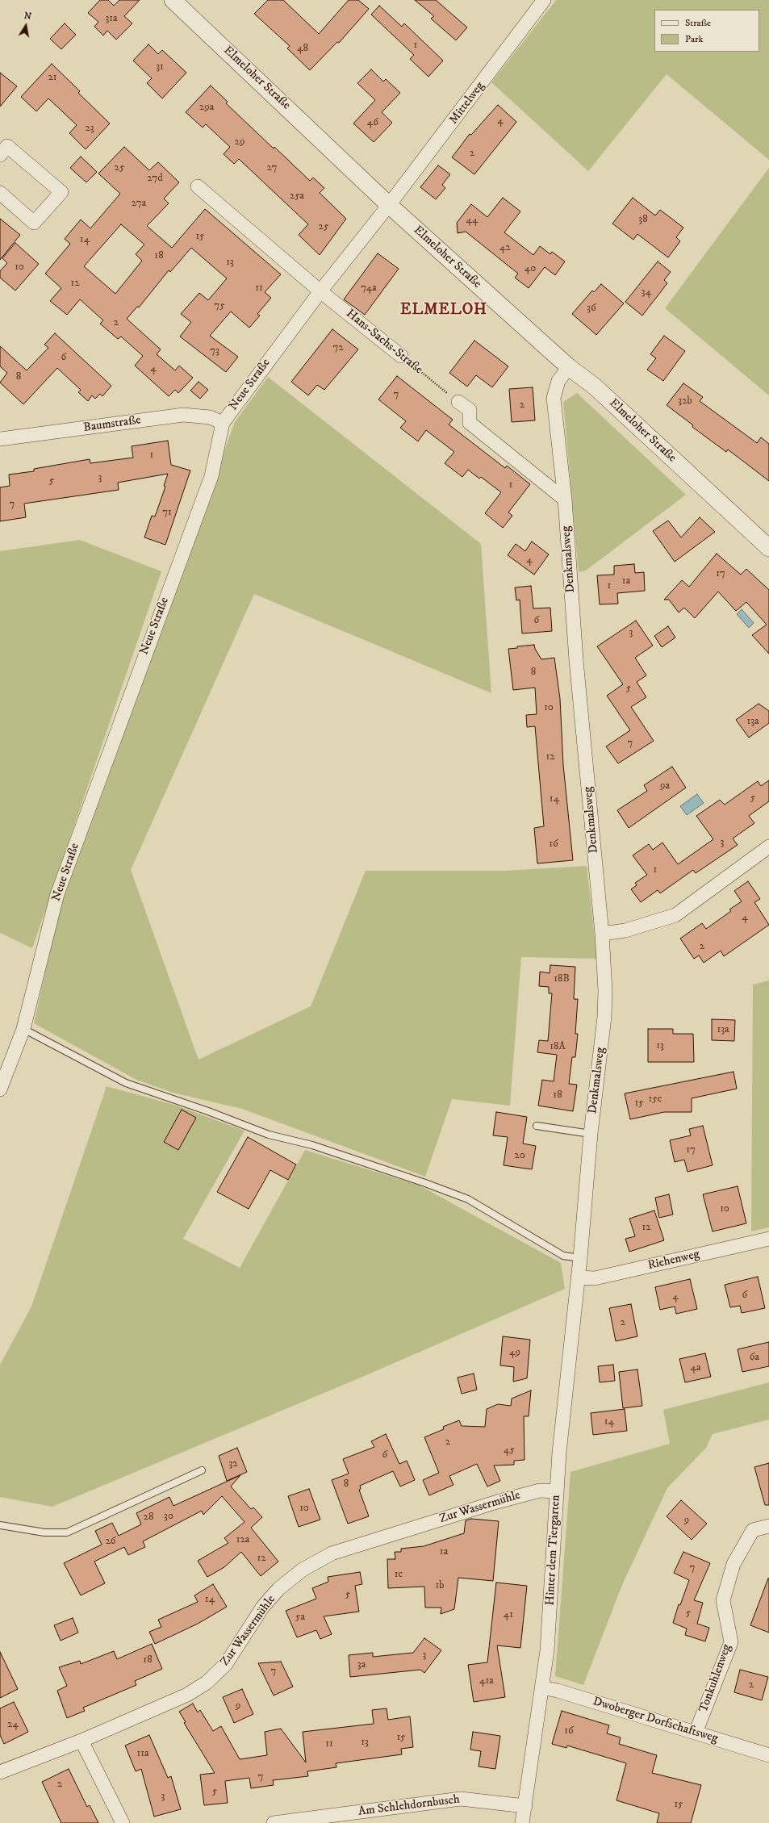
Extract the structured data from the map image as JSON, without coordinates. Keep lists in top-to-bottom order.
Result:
{
  "streets": {
    "street": [
      "Elmeloher Straße",
      "Mittelweg",
      "Hans-Sachs-Straße",
      "Neue Straße",
      "Baumstraße",
      "Denkmalsweg",
      "Riehenweg",
      "Zur Wassermühle",
      "Hinter dem Tiergarten",
      "Tonkuhlenweg",
      "Dwoberger Dorfschaftsweg",
      "Am Schlehdornbusch"
    ]
  },
  "crossings": [
    ["Elmeloher Straße", "Mittelweg"],
    ["Elmeloher Straße", "Neue Straße"],
    ["Elmeloher Straße", "Denkmalsweg"],
    ["Mittelweg", "Neue Straße"],
    ["Hans-Sachs-Straße", "Neue Straße"],
    ["Neue Straße", "Baumstraße"],
    ["Denkmalsweg", "Riehenweg"],
    ["Denkmalsweg", "Hinter dem Tiergarten"],
    ["Riehenweg", "Hinter dem Tiergarten"],
    ["Zur Wassermühle", "Hinter dem Tiergarten"],
    ["Hinter dem Tiergarten", "Dwoberger Dorfschaftsweg"],
    ["Hinter dem Tiergarten", "Am Schlehdornbusch"],
    ["Tonkuhlenweg", "Dwoberger Dorfschaftsweg"]
  ],
  "districts": ["ELMELOH"],
  "house_numbers": [
    "31a",
    "1",
    "48",
    "31",
    "21",
    "29a",
    "4",
    "46",
    "23",
    "29",
    "2",
    "25",
    "27",
    "27d",
    "25a",
    "27a",
    "38",
    "44",
    "25",
    "15",
    "14",
    "42",
    "18",
    "13",
    "10",
    "40",
    "12",
    "11",
    "74a",
    "34",
    "75",
    "36",
    "2",
    "72",
    "73",
    "6",
    "4",
    "8",
    "7",
    "32b",
    "2",
    "1",
    "3",
    "5",
    "1",
    "7",
    "71",
    "4",
    "17",
    "1a",
    "1",
    "6",
    "3",
    "8",
    "5",
    "10",
    "13a",
    "7",
    "12",
    "9a",
    "5",
    "14",
    "3",
    "16",
    "1",
    "4",
    "2",
    "18B",
    "13a",
    "13",
    "18A",
    "18",
    "15c",
    "15",
    "17",
    "20",
    "10",
    "12",
    "6",
    "4",
    "2",
    "49",
    "6a",
    "4a",
    "14",
    "2",
    "45",
    "6",
    "32",
    "8",
    "10",
    "30",
    "28",
    "9",
    "12a",
    "26",
    "1a",
    "12",
    "7",
    "1c",
    "1b",
    "5",
    "14",
    "5",
    "41",
    "5a",
    "3",
    "18",
    "3a",
    "7",
    "41a",
    "2",
    "9",
    "24",
    "16",
    "15",
    "13",
    "11",
    "11a",
    "7",
    "2",
    "5",
    "3",
    "15"
  ],
  "legend": ["Straße", "Park"],
  "north": "top"
}
